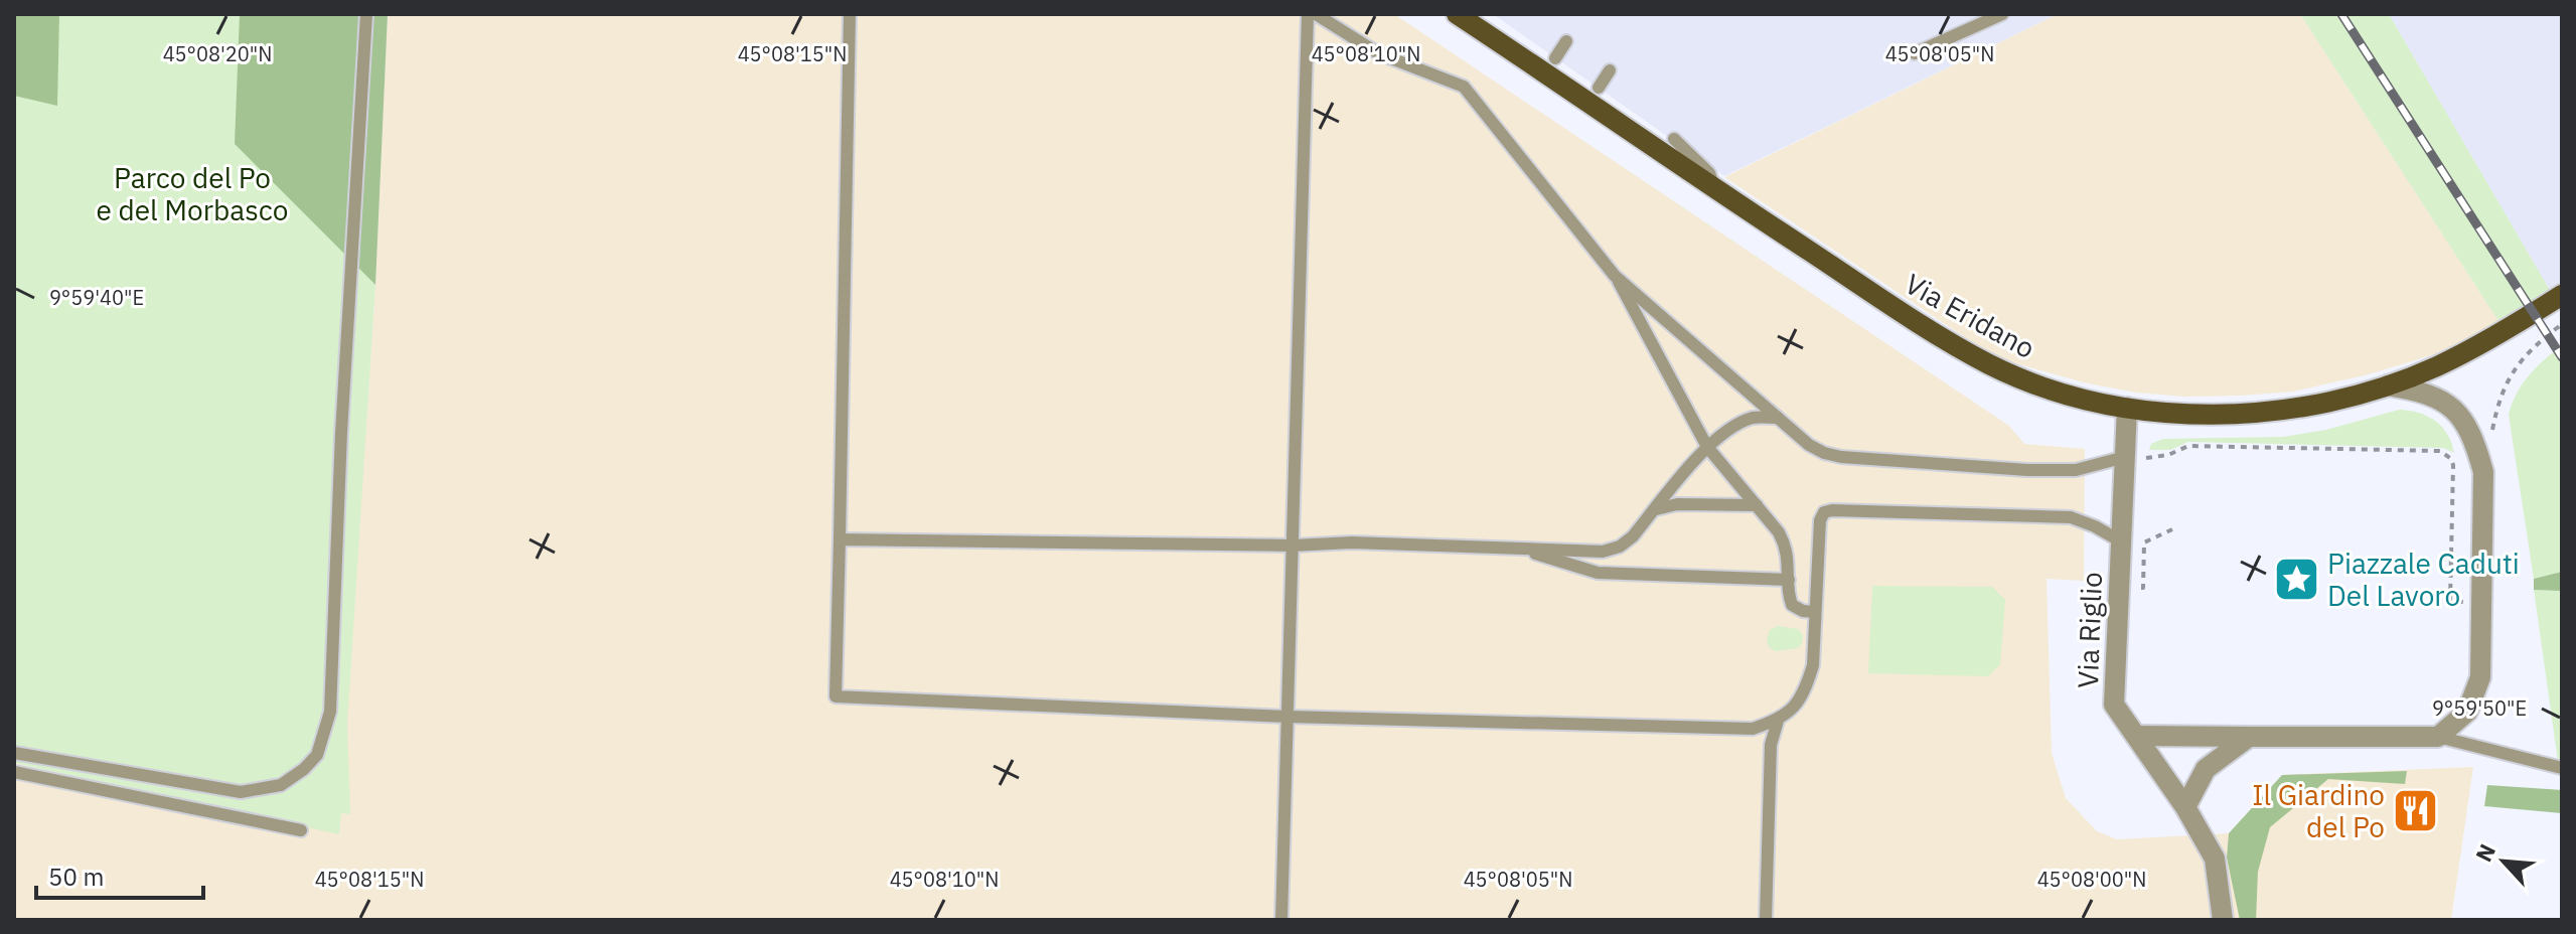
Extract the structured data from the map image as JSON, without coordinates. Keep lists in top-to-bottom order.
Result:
{
  "streets": {
    "main road": ["Via Eridano"],
    "street": ["Via Riglio"]
  },
  "crossings": [
    ["Via Eridano", "Via Riglio"]
  ],
  "parks": ["Parco del Po e del Morbasco"],
  "places": {
    "place": ["Piazzale Caduti Del Lavoro"],
    "restaurant": ["Il Giardino del Po"]
  },
  "scale_bar": "50 m",
  "north": "top left",
  "coordinates": [
    "45°08'20\"N",
    "45°08'15\"N",
    "45°08'10\"N",
    "45°08'05\"N",
    "9°59'40\"E",
    "9°59'50\"E",
    "45°08'00\"N"
  ]
}
